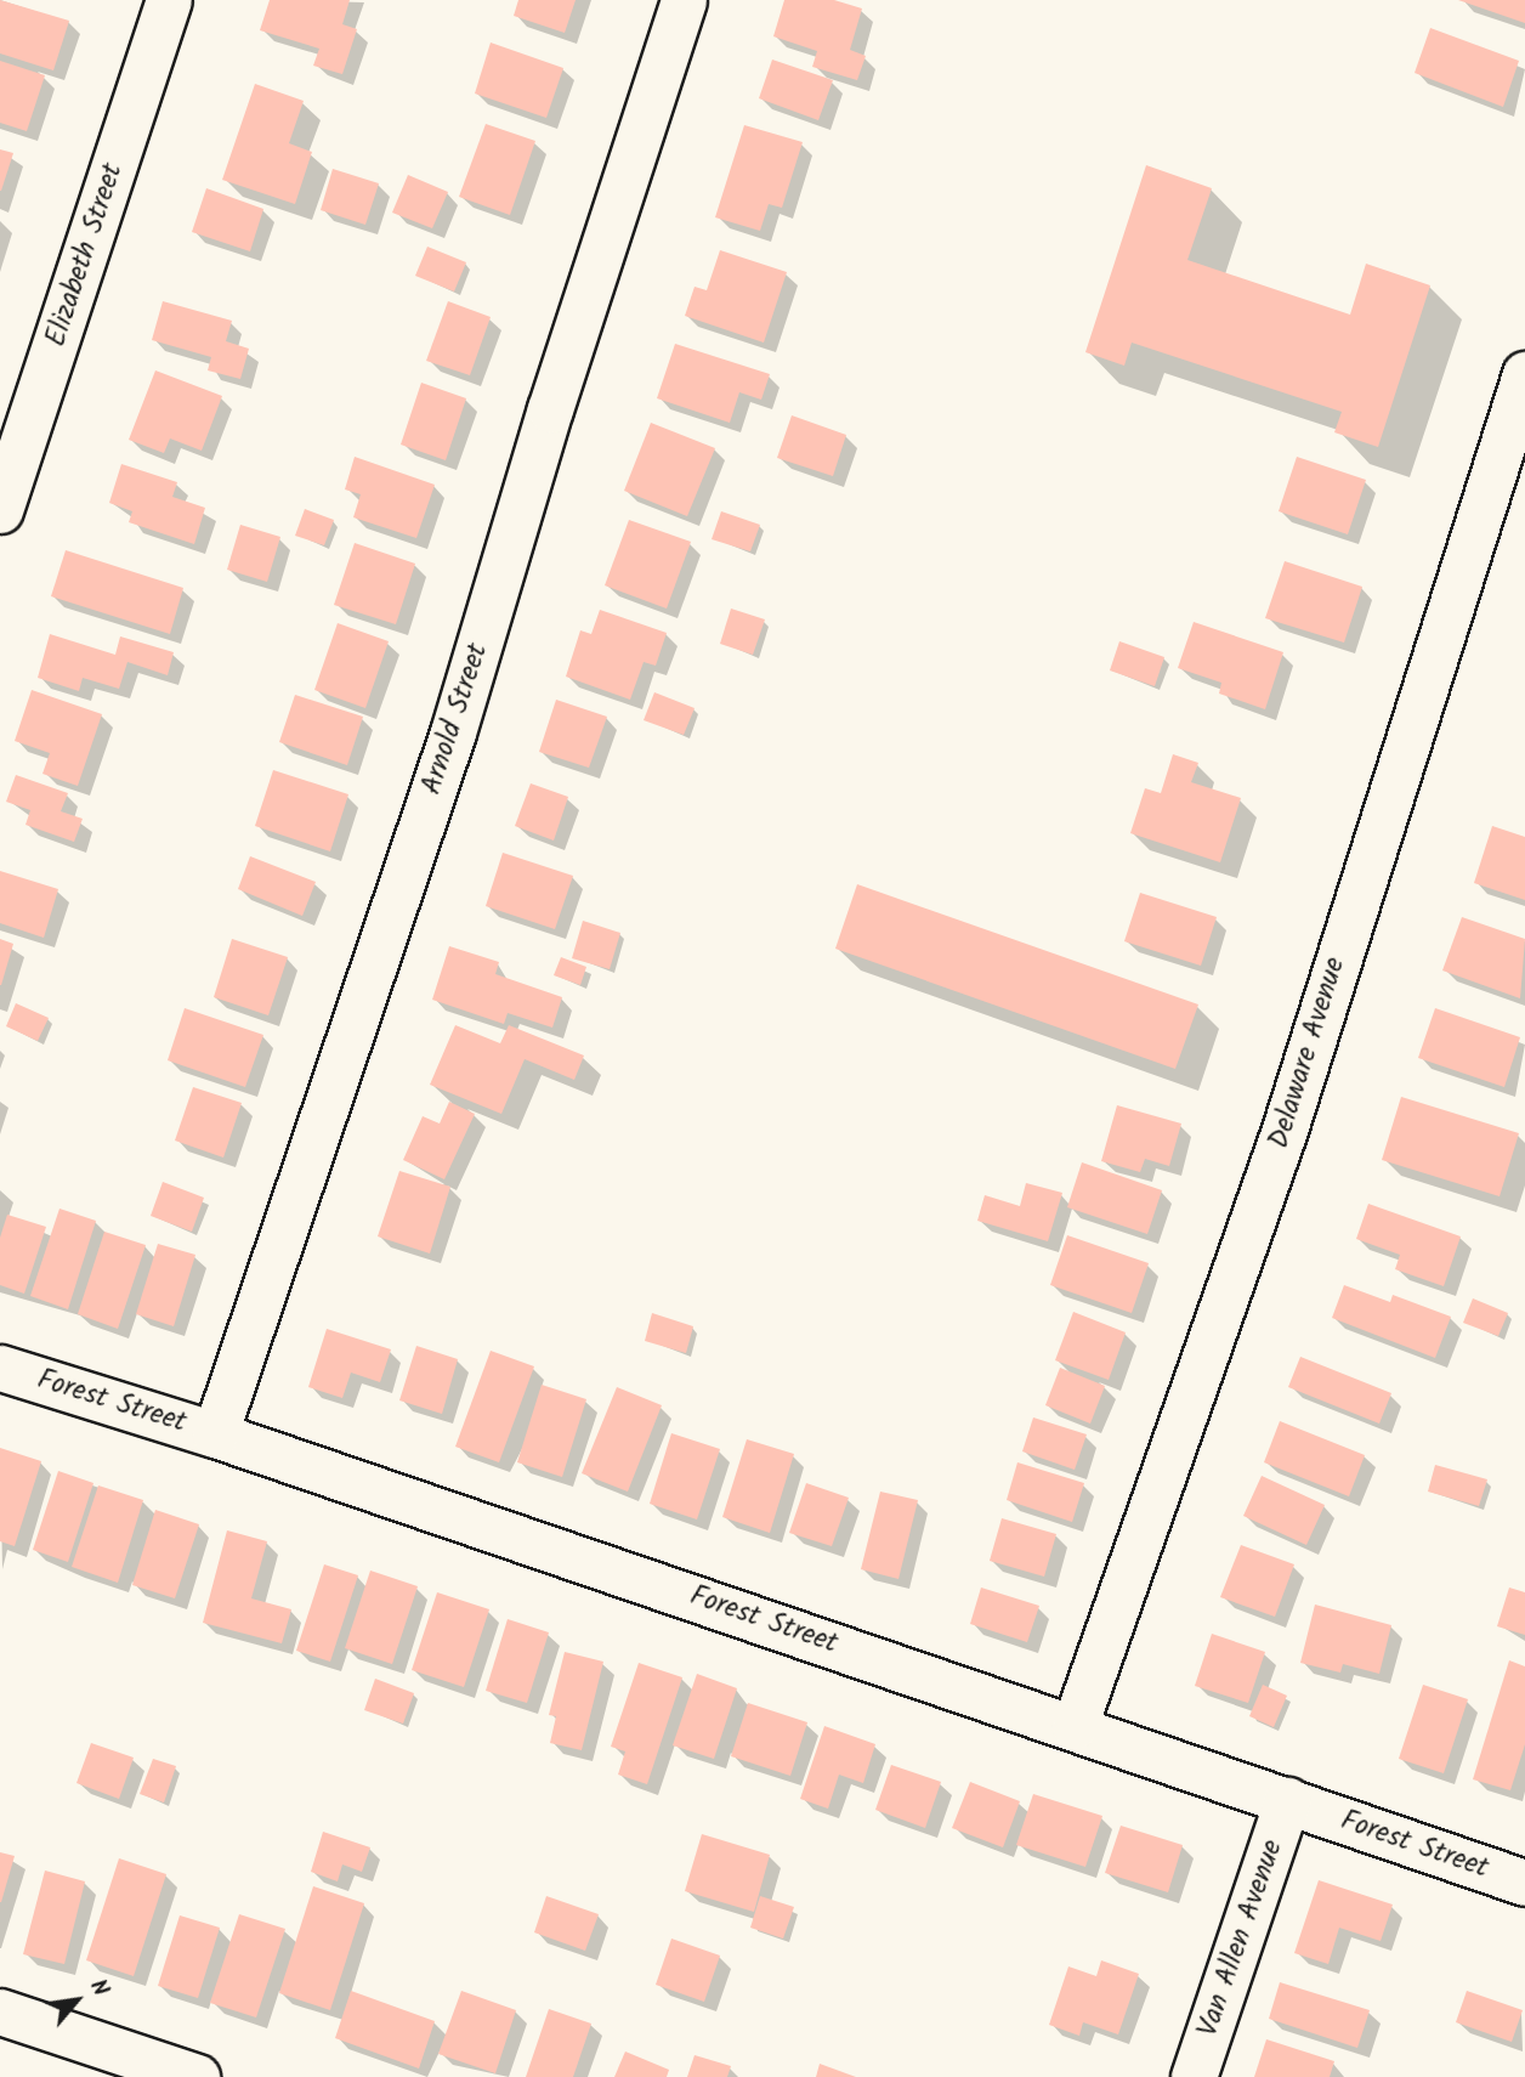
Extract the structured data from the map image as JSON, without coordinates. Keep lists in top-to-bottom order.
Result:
{
  "streets": {
    "street": [
      "Elizabeth Street",
      "Arnold Street",
      "Delaware Avenue",
      "Forest Street",
      "Van Allen Avenue"
    ]
  },
  "crossings": [
    ["Arnold Street", "Forest Street"],
    ["Delaware Avenue", "Forest Street"],
    ["Forest Street", "Van Allen Avenue"]
  ],
  "north": "top right"
}
